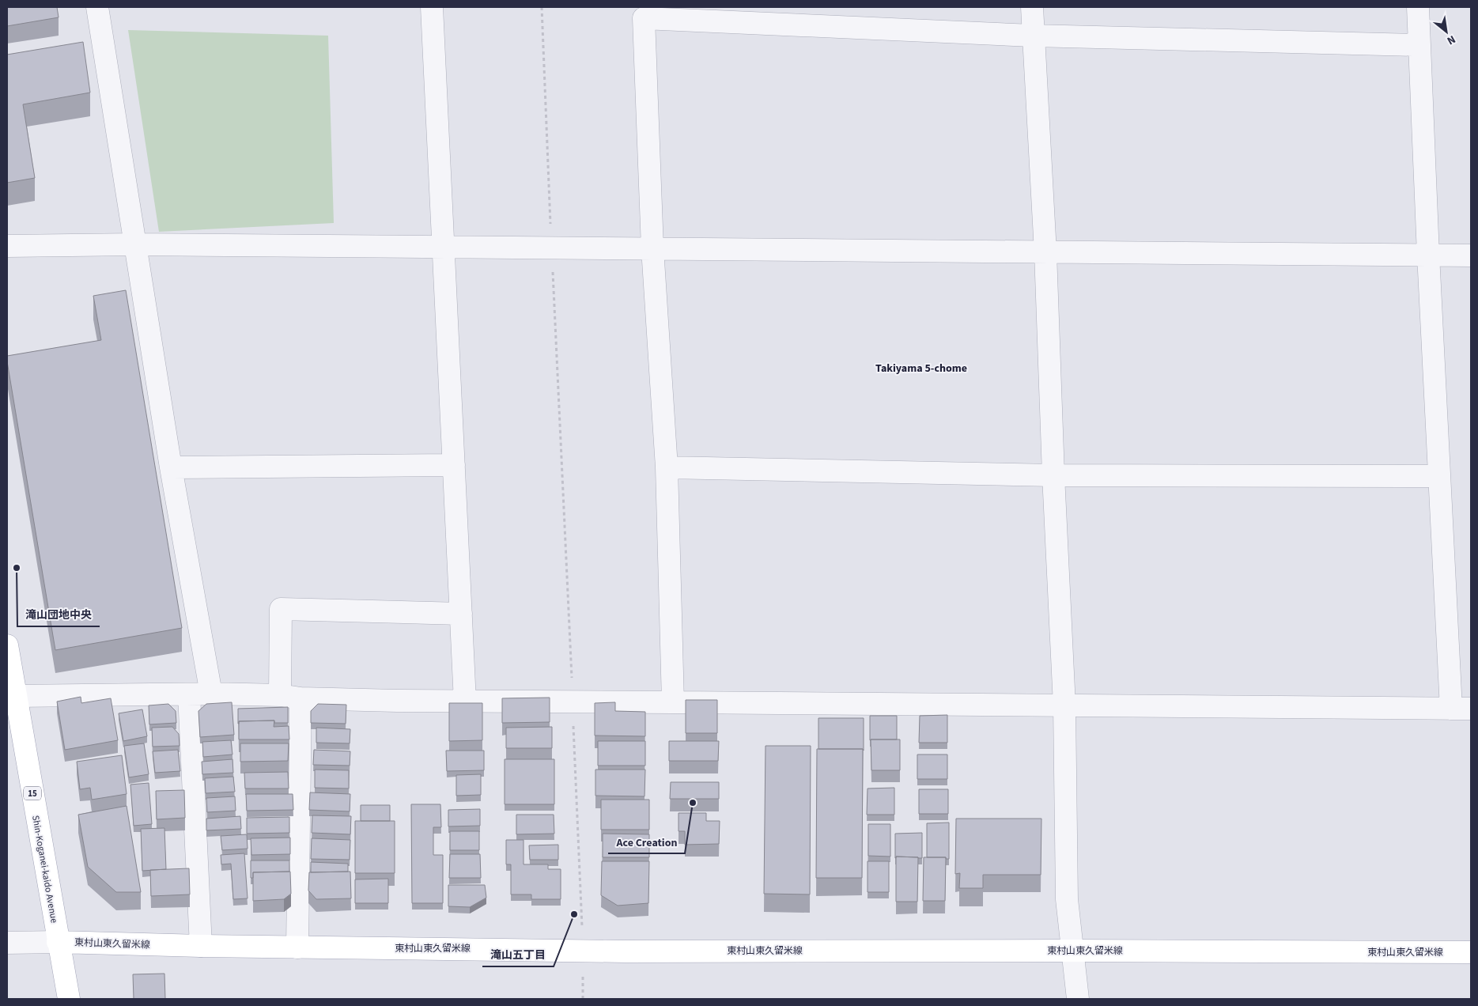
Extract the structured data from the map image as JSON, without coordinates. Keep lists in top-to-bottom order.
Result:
{
  "streets": {
    "main road": ["15", "Shin-Koganei-kaido Avenue", "東村山東久留米線"]
  },
  "crossings": [
    ["Shin-Koganei-kaido Avenue", "東村山東久留米線"]
  ],
  "districts": ["Takiyama 5-chome"],
  "places": ["滝山団地中央", "Ace Creation", "滝山五丁目"],
  "north": "bottom right"
}
